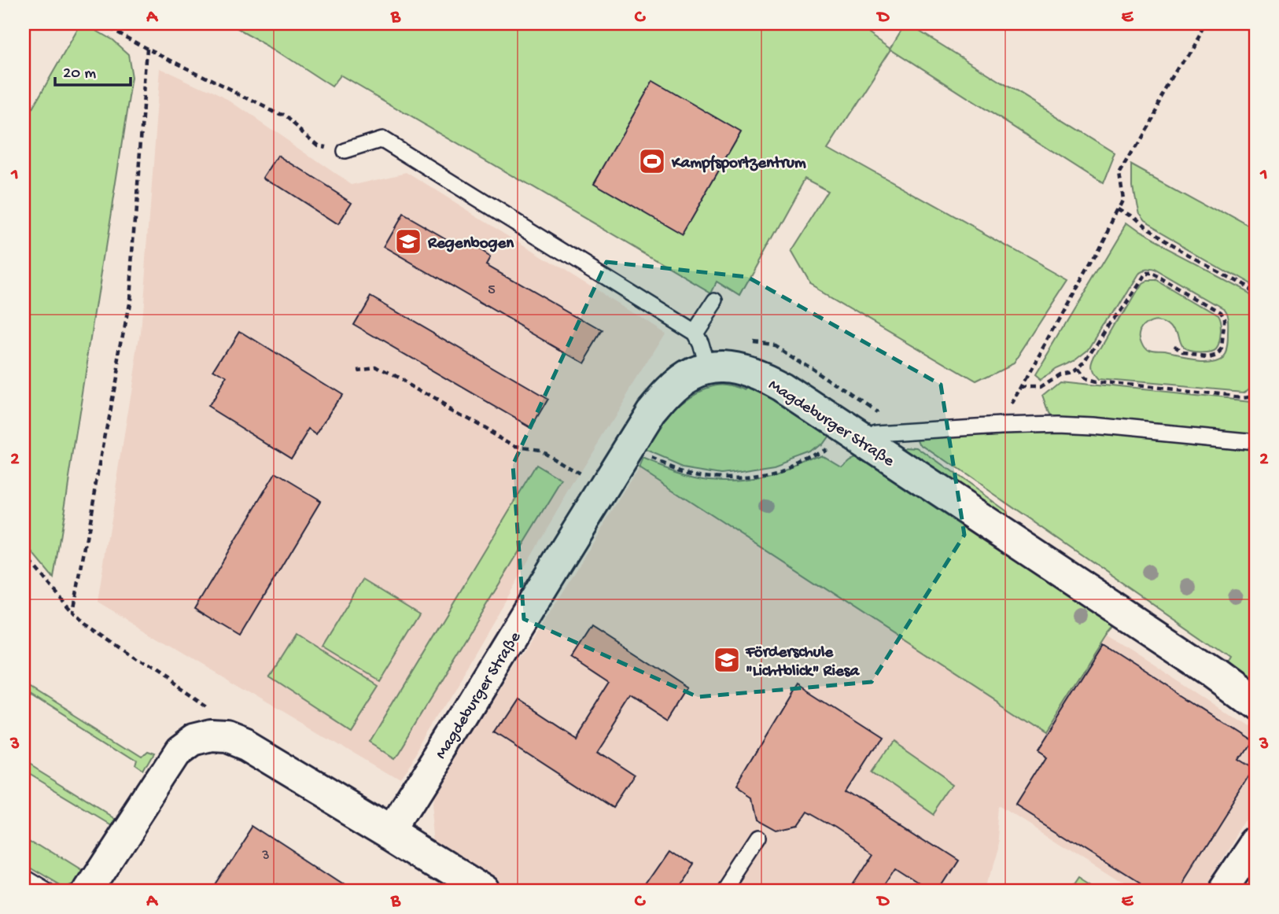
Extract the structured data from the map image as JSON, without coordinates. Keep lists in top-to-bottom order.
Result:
{
  "streets": {
    "street": ["Magdeburger Straße"]
  },
  "places": {
    "sports": ["Kampfsportzentrum"],
    "school or university": ["Regenbogen", "Förderschule \"Lichtblick\" Riesa"]
  },
  "house_numbers": ["5", "3"],
  "scale_bar": "20 m",
  "grid": {
    "columns": [
      "A",
      "B",
      "C",
      "D",
      "E"
    ],
    "rows": ["1", "2", "3"]
  }
}
